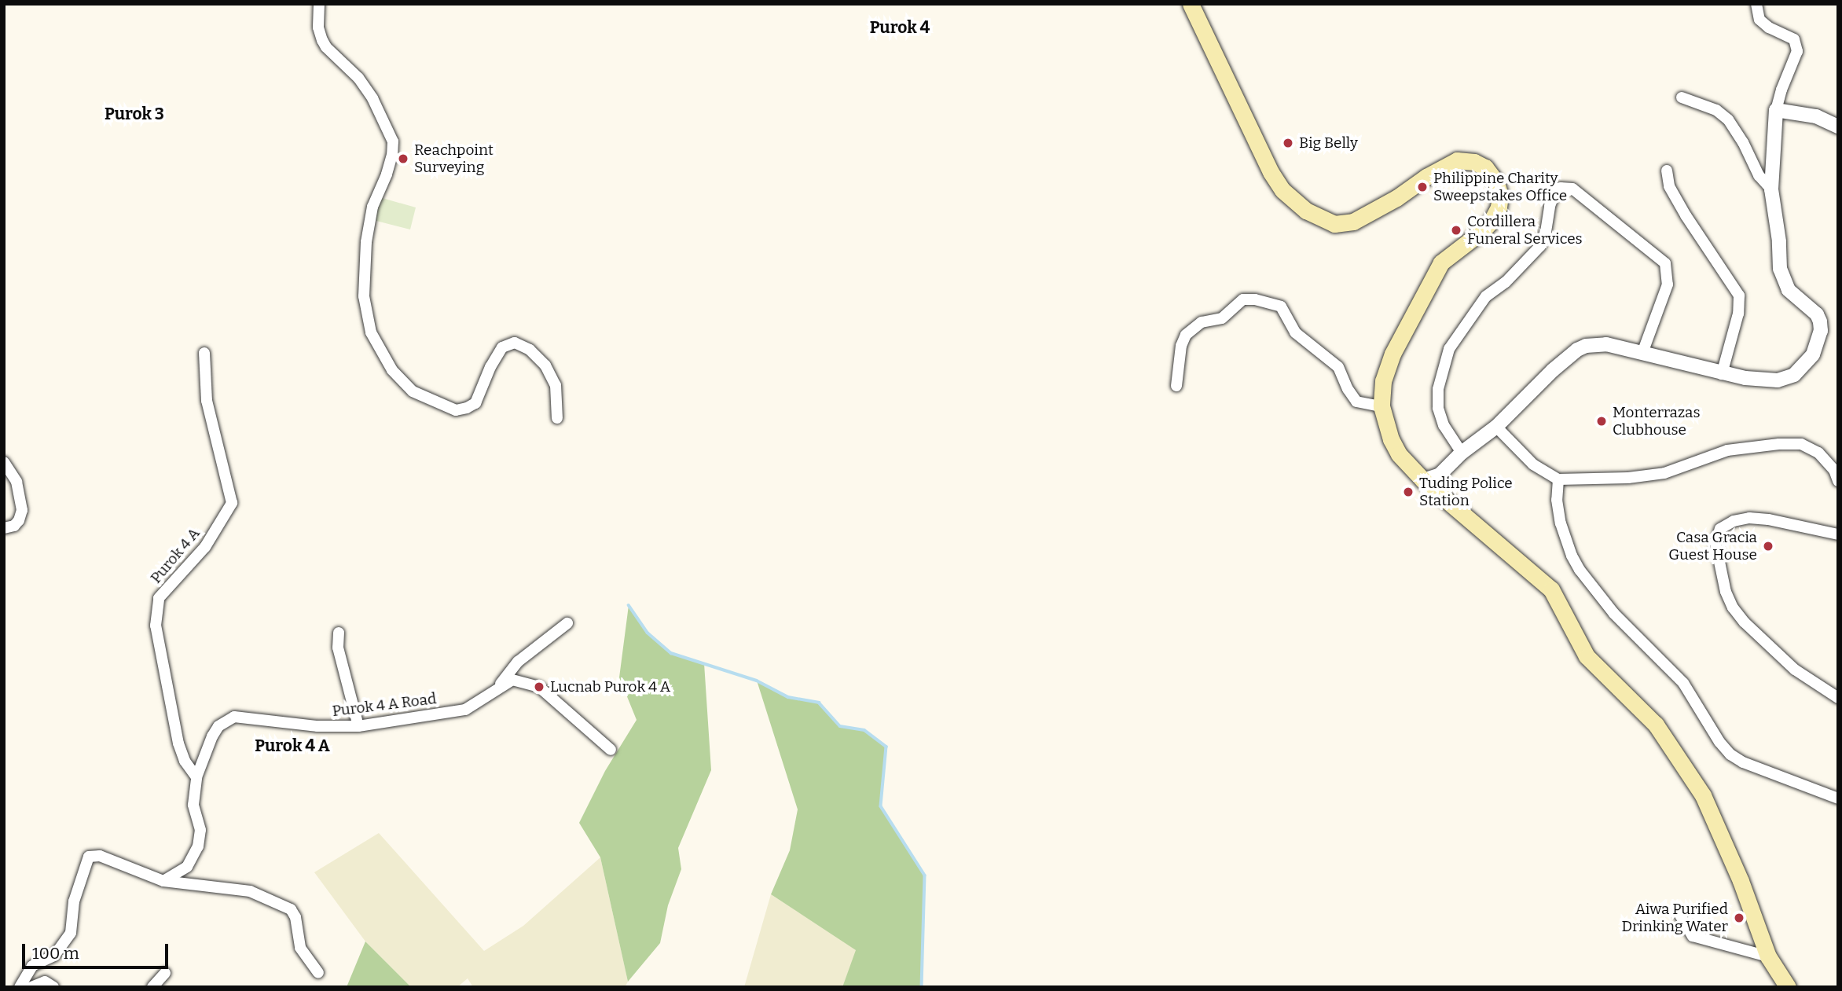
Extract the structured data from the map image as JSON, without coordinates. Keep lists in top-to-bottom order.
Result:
{
  "streets": {
    "street": ["Purok 4 A", "Purok 4 A Road"]
  },
  "crossings": [
    ["Purok 4 A", "Purok 4 A Road"]
  ],
  "districts": ["Purok 4", "Purok 3", "Purok 4 A"],
  "places": [
    "Big Belly",
    "Reachpoint Surveying",
    "Philippine Charity Sweepstakes Office",
    "Cordillera Funeral Services",
    "Monterrazas Clubhouse",
    "Tuding Police Station",
    "Casa Gracia Guest House",
    "Lucnab Purok 4 A",
    "Aiwa Purified Drinking Water"
  ],
  "scale_bar": "100 m"
}
